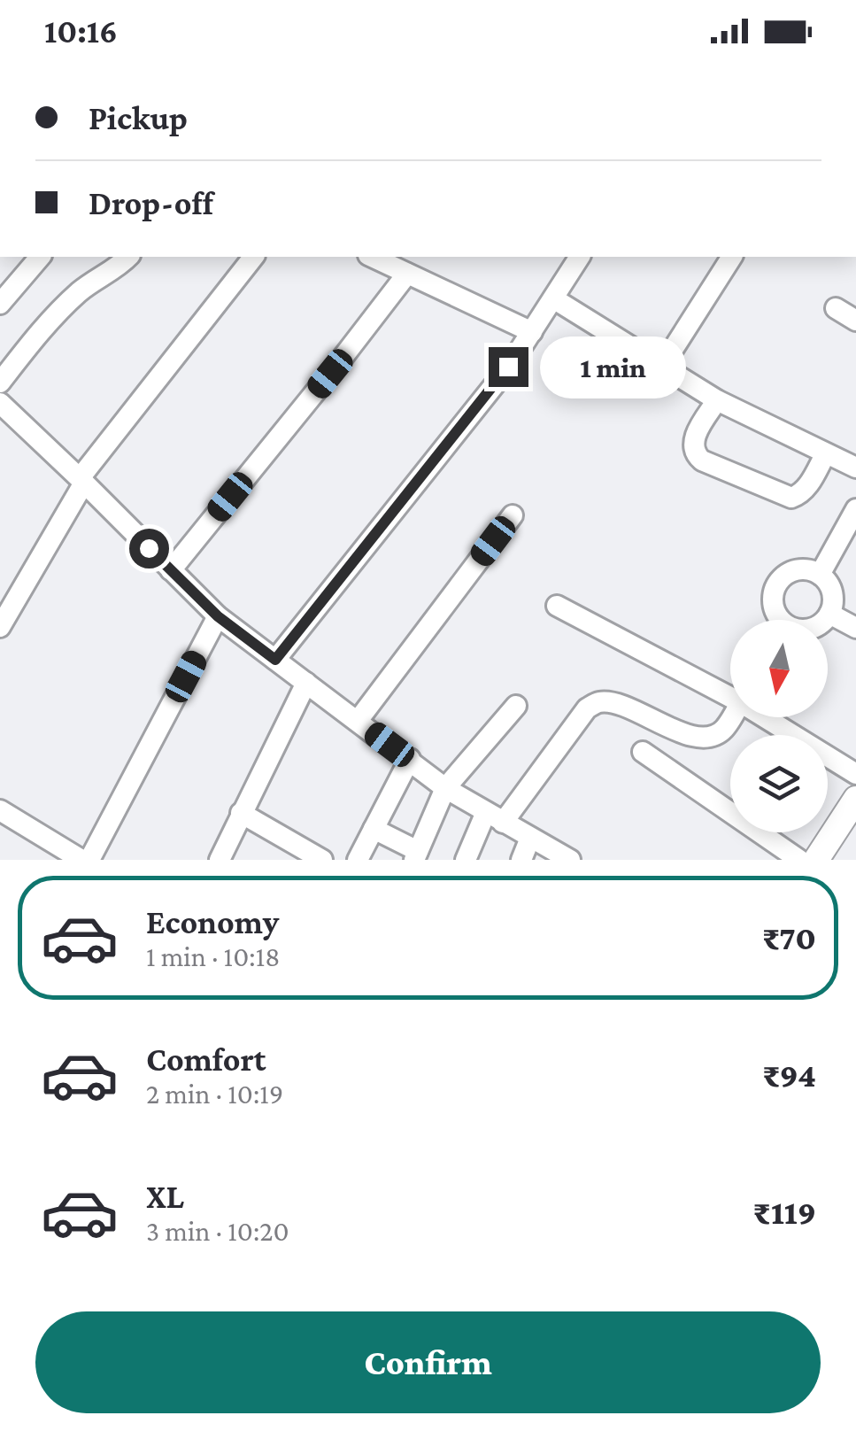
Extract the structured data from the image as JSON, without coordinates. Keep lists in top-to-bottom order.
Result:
{
  "north": "bottom",
  "page": {
    "status": "10:16",
    "banner": ["Pickup", "Drop-off"],
    "bubble": "1 min",
    "list": [
      {
        "name": "Economy",
        "note": "1 min · 10:18",
        "value": "₹70"
      },
      {
        "name": "Comfort",
        "note": "2 min · 10:19",
        "value": "₹94"
      },
      {
        "name": "XL",
        "note": "3 min · 10:20",
        "value": "₹119"
      }
    ],
    "buttons": "Confirm"
  }
}
